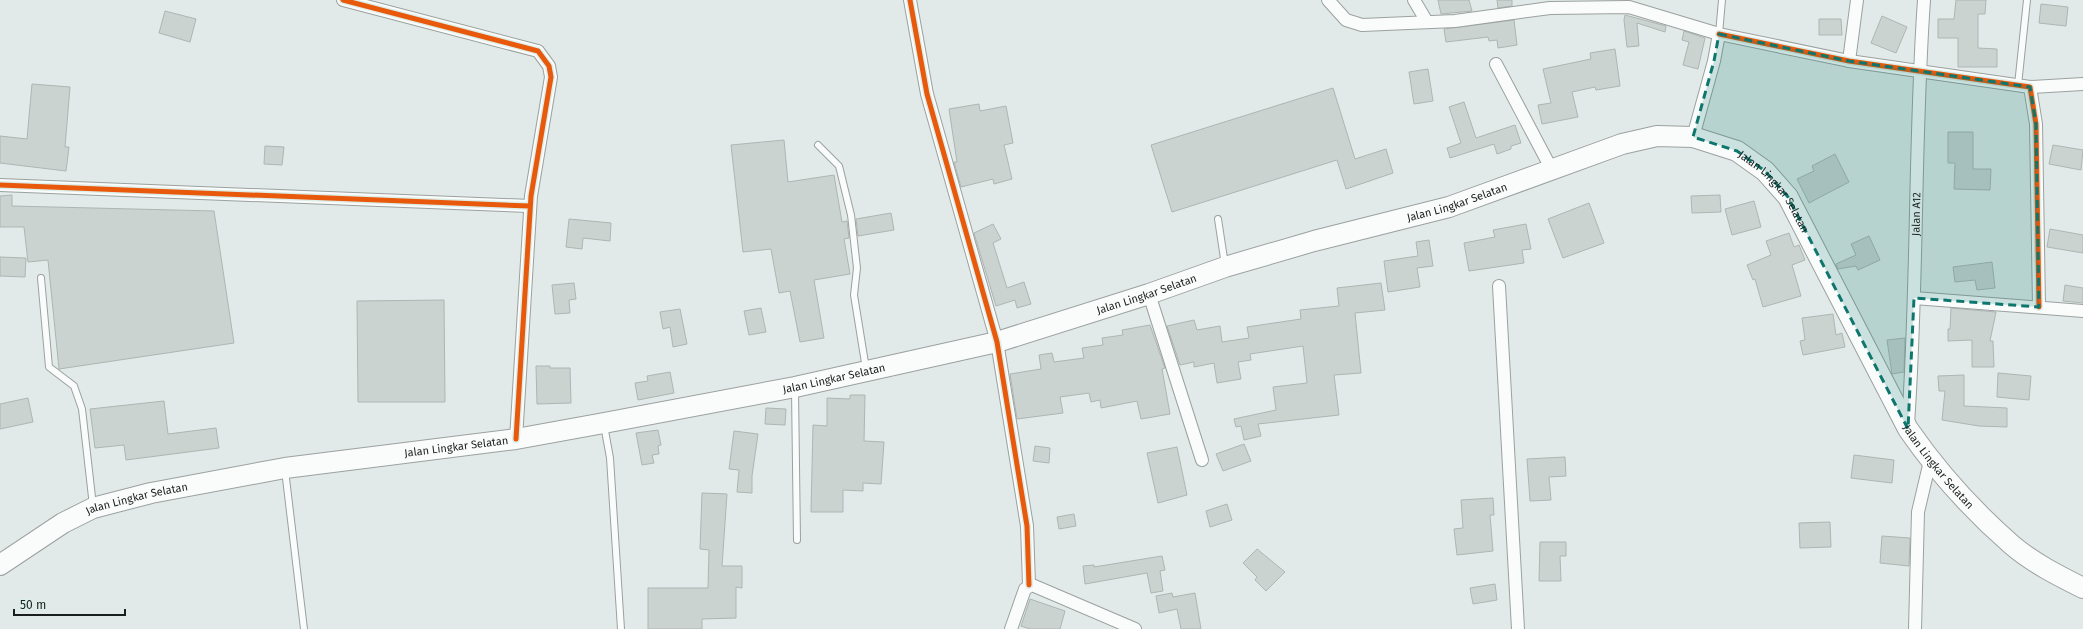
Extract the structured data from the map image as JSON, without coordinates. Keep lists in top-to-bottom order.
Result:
{
  "streets": {
    "highway": ["Jalan Lingkar Selatan"],
    "street": ["Jalan A12"]
  },
  "crossings": [
    ["Jalan Lingkar Selatan", "Jalan A12"]
  ],
  "scale_bar": "50 m"
}
